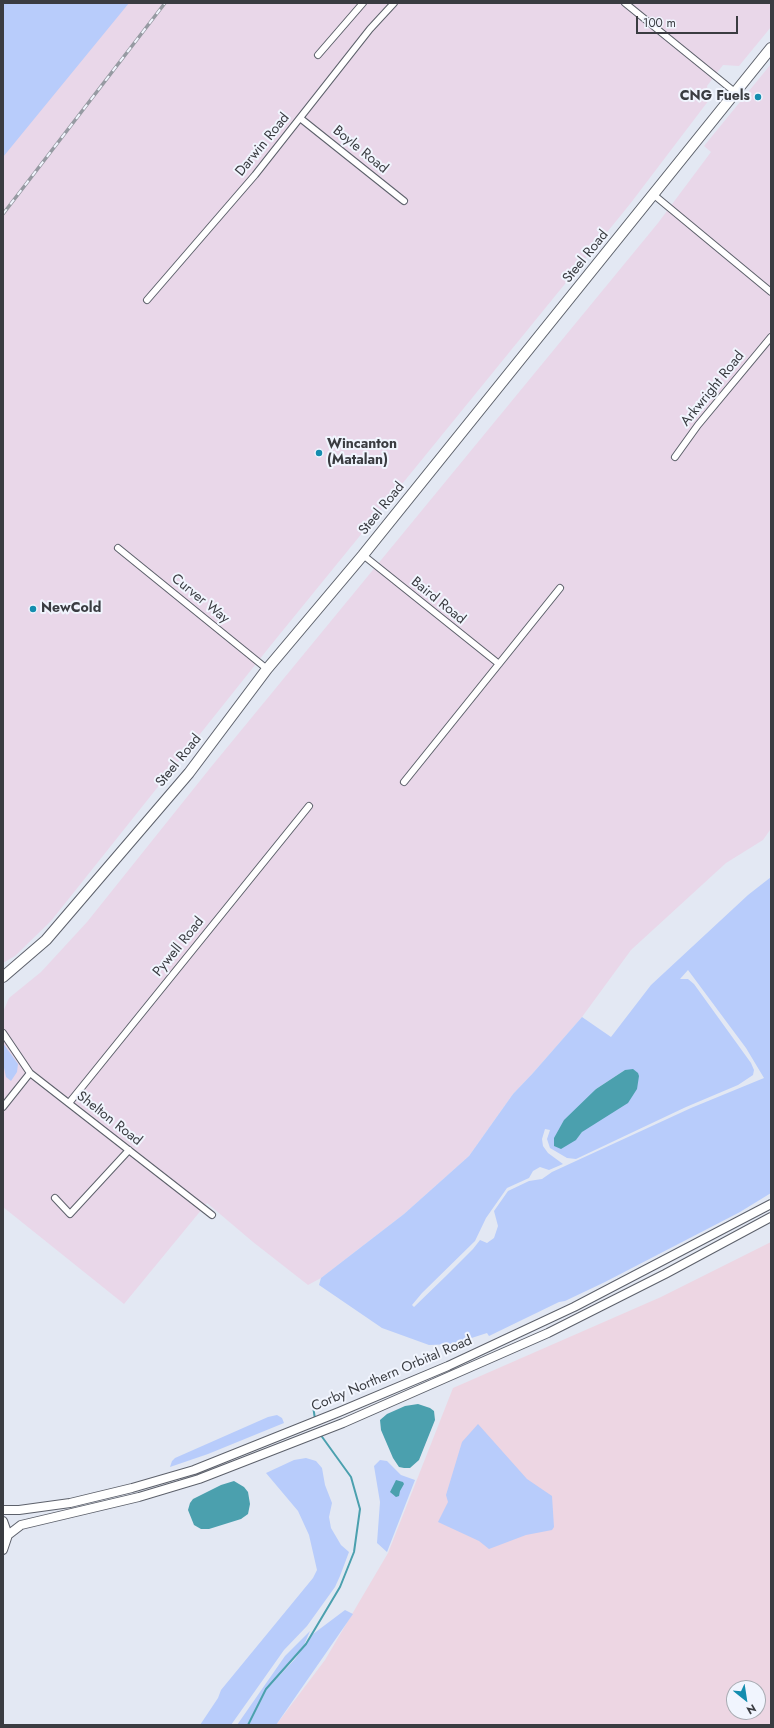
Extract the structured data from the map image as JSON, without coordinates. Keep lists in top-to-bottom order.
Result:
{
  "streets": {
    "main road": ["Steel Road"],
    "street": [
      "Darwin Road",
      "Boyle Road",
      "Arkwright Road",
      "Curver Way",
      "Baird Road",
      "Pywell Road",
      "Shelton Road",
      "Corby Northern Orbital Road"
    ]
  },
  "crossings": [
    ["Darwin Road", "Boyle Road"],
    ["Steel Road", "Curver Way"],
    ["Steel Road", "Baird Road"],
    ["Pywell Road", "Shelton Road"]
  ],
  "places": ["CNG Fuels", "Wincanton (Matalan)", "NewCold"],
  "scale_bar": "100 m",
  "north": "bottom right"
}
